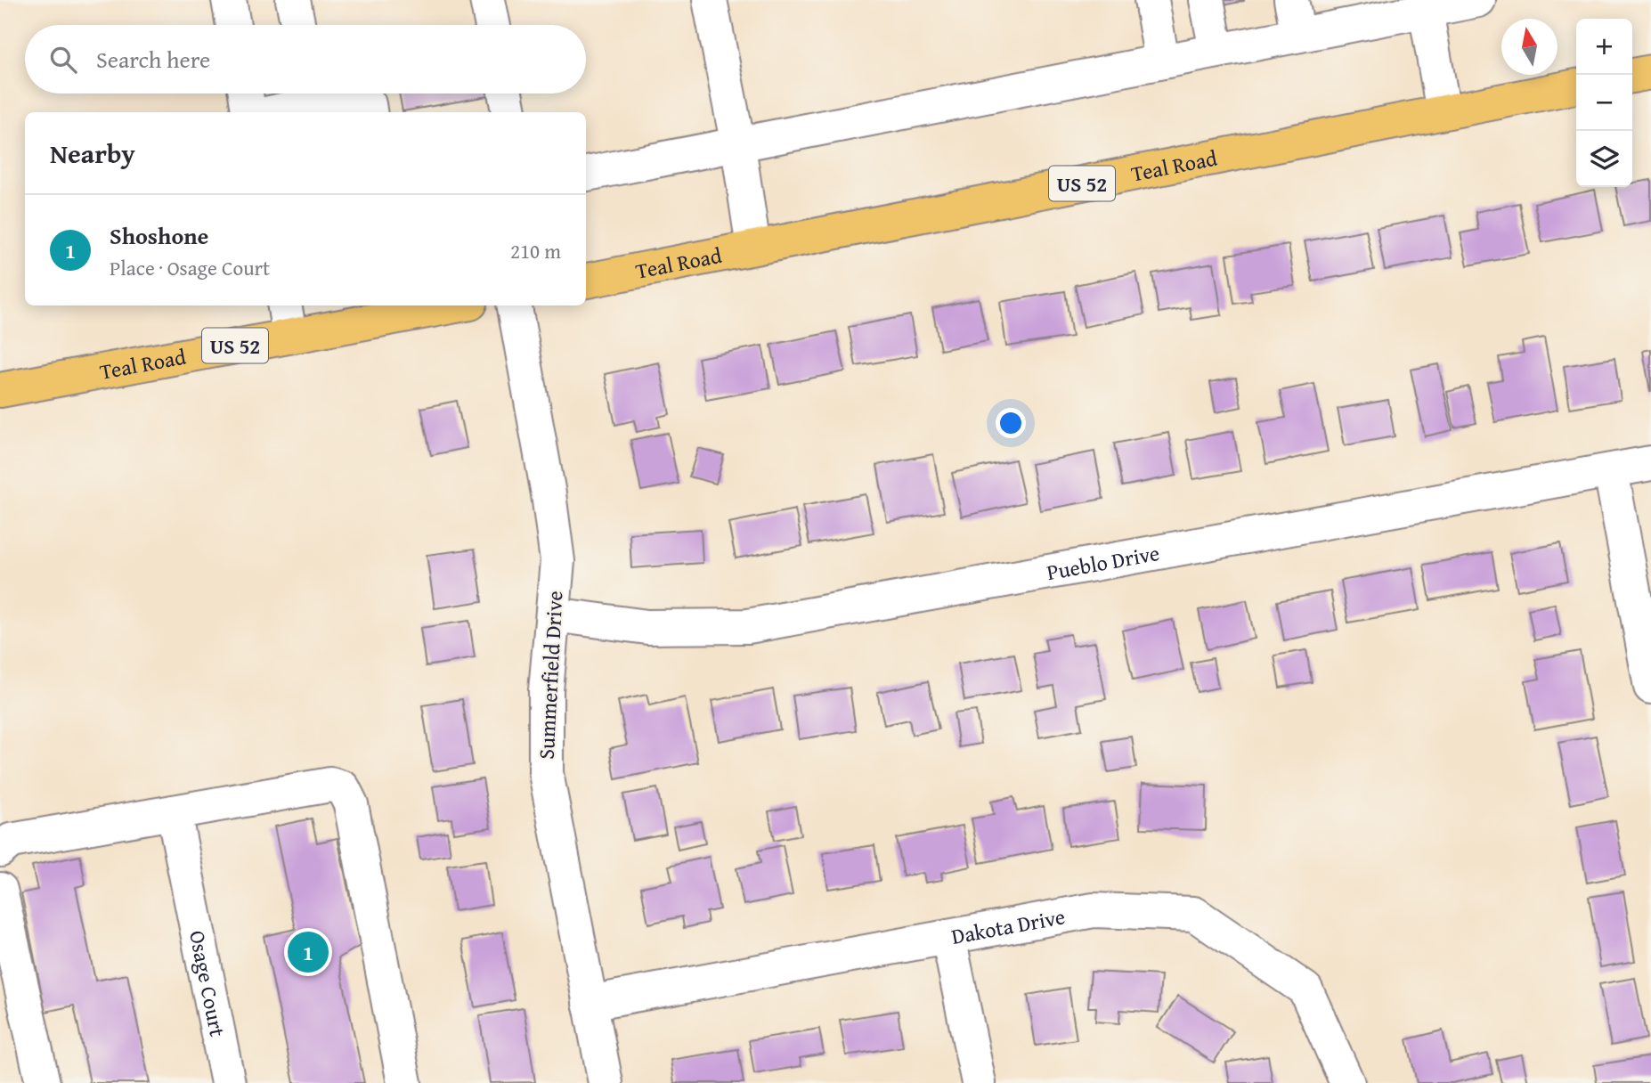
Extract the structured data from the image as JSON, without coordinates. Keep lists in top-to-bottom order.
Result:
{
  "streets": {
    "main road": ["Teal Road", "US 52"],
    "street": [
      "Pueblo Drive",
      "Summerfield Drive",
      "Dakota Drive",
      "Osage Court"
    ]
  },
  "crossings": [
    ["Pueblo Drive", "Summerfield Drive"],
    ["Summerfield Drive", "Dakota Drive"]
  ],
  "north": "top",
  "page": {
    "map_buttons": ["+", "−"],
    "search": "Search here",
    "heading": "Nearby",
    "list": [
      {
        "mark": "1",
        "name": "Shoshone",
        "note": "Place · Osage Court",
        "value": "210 m"
      }
    ],
    "pins": "1"
  }
}
